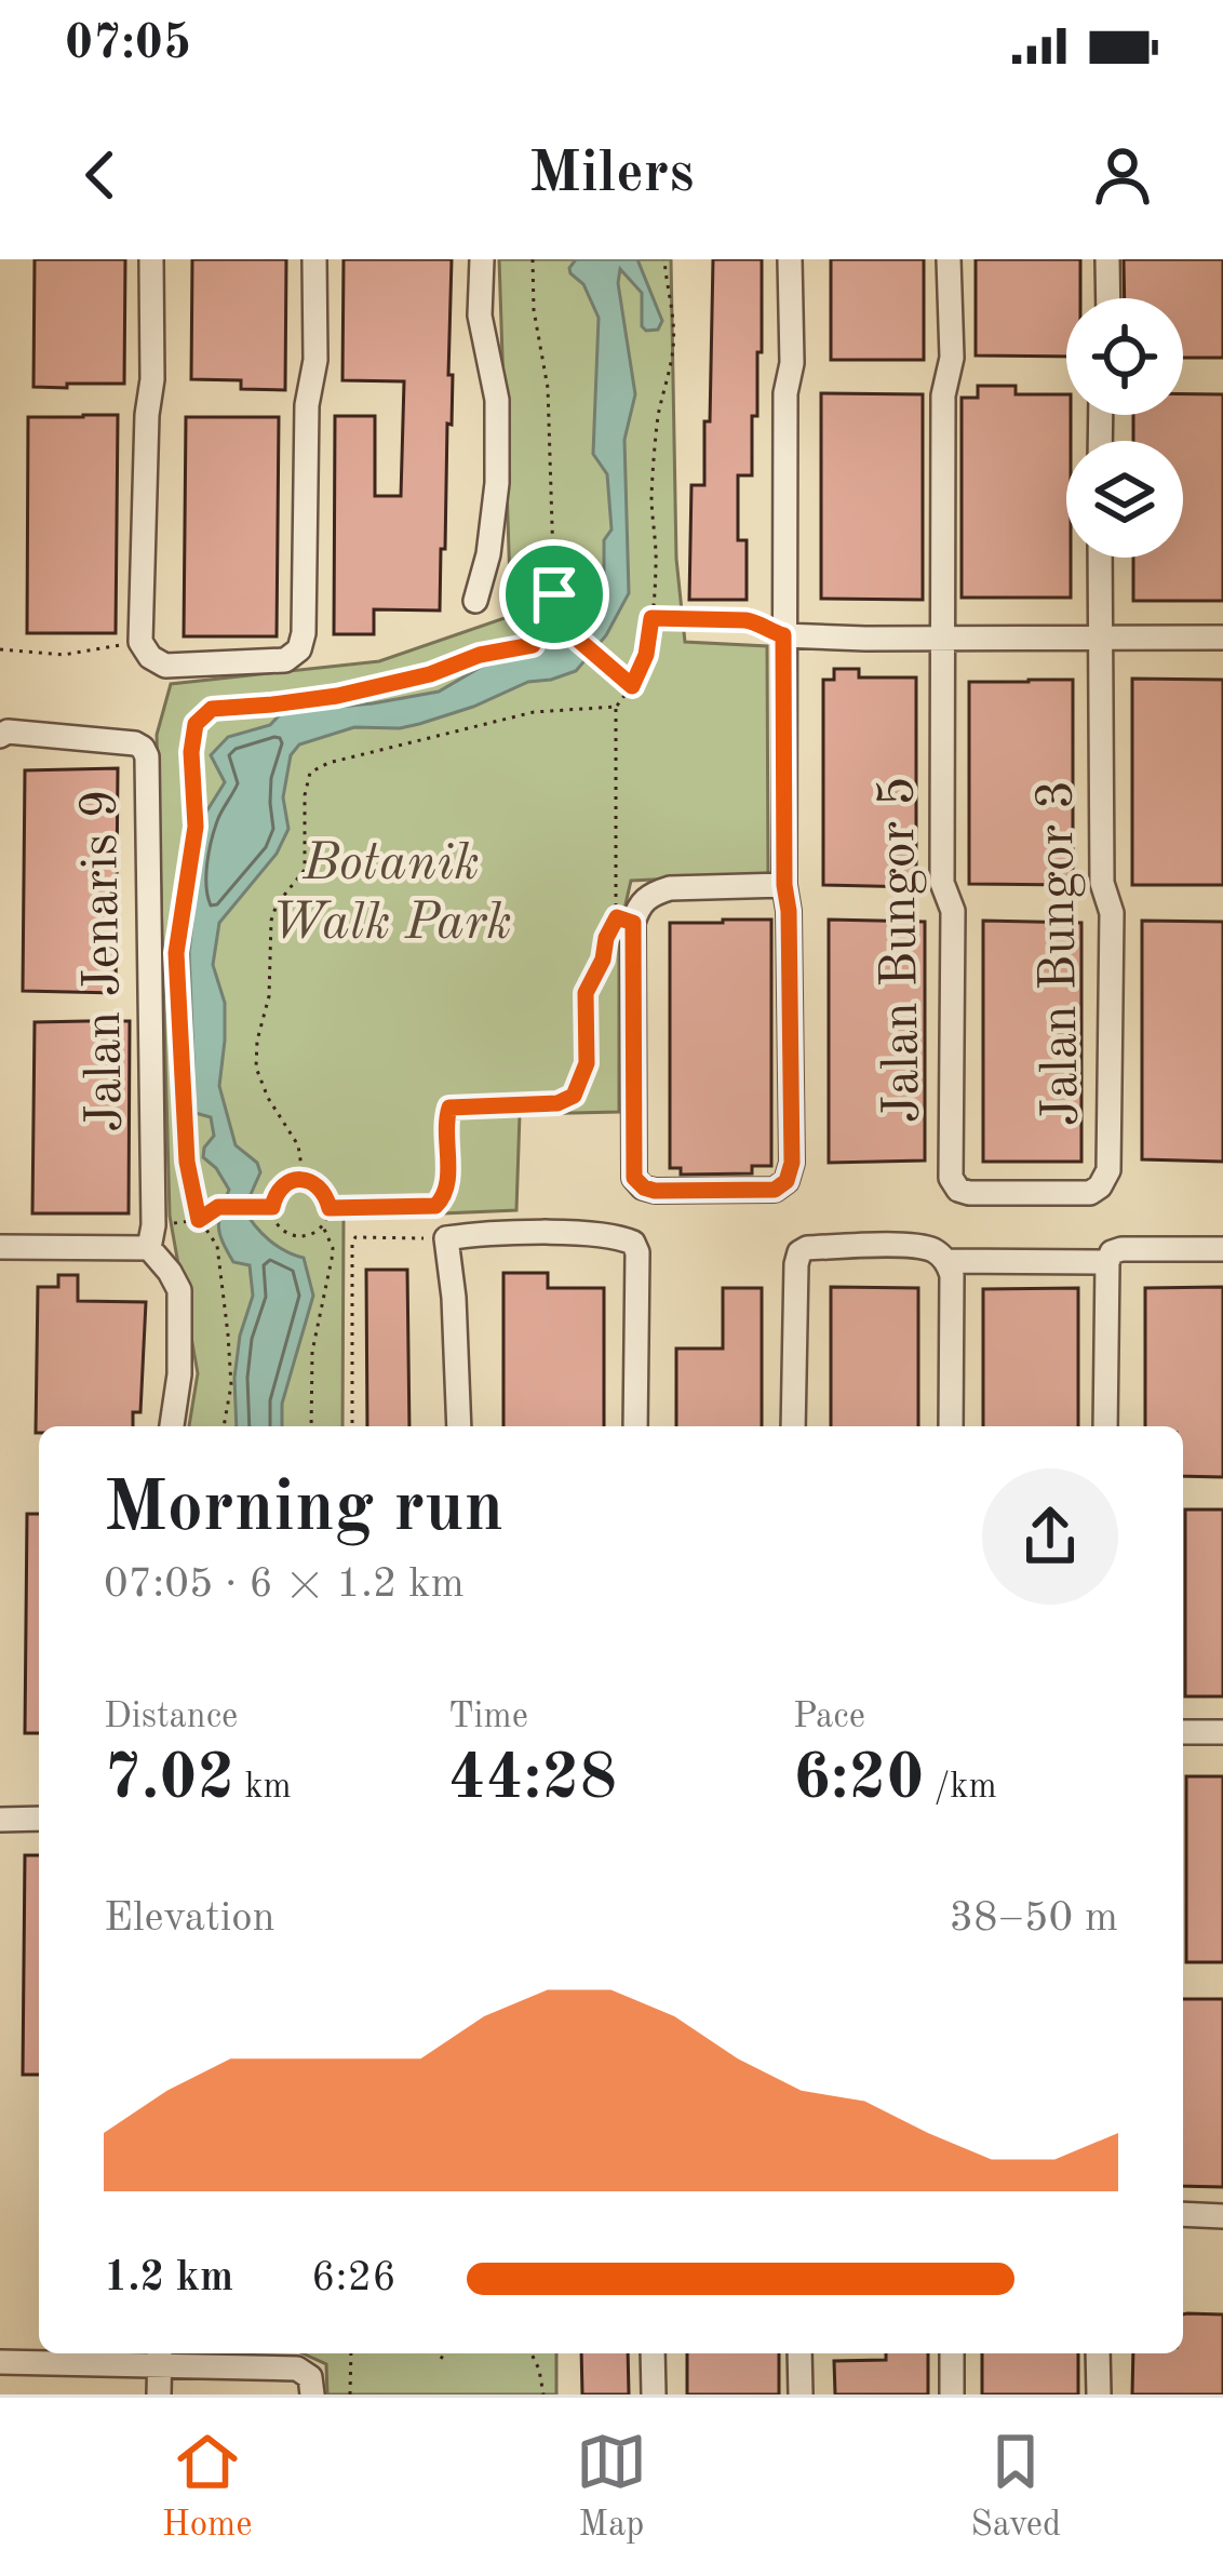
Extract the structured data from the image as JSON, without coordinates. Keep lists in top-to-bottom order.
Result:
{
  "streets": {
    "street": ["Jalan Bungor 5", "Jalan Bungor 3", "Jalan Jenaris 9"]
  },
  "crossings": [
    ["Jalan Bungor 5", "Jalan Bungor 3"]
  ],
  "parks": ["Botanik Walk Park"],
  "page": {
    "status": "07:05",
    "header": "Milers",
    "heading": ["Morning run", "07:05 · 6 × 1.2 km"],
    "stats": [
      ["Distance", "7.02 km"],
      ["Time", "44:28"],
      ["Pace", "6:20 /km"]
    ],
    "chart": ["Elevation", "38–50 m"],
    "list": [
      {
        "name": "1.2 km",
        "note": "6:26"
      }
    ],
    "tabs": ["Home", "Map", "Saved"]
  }
}
